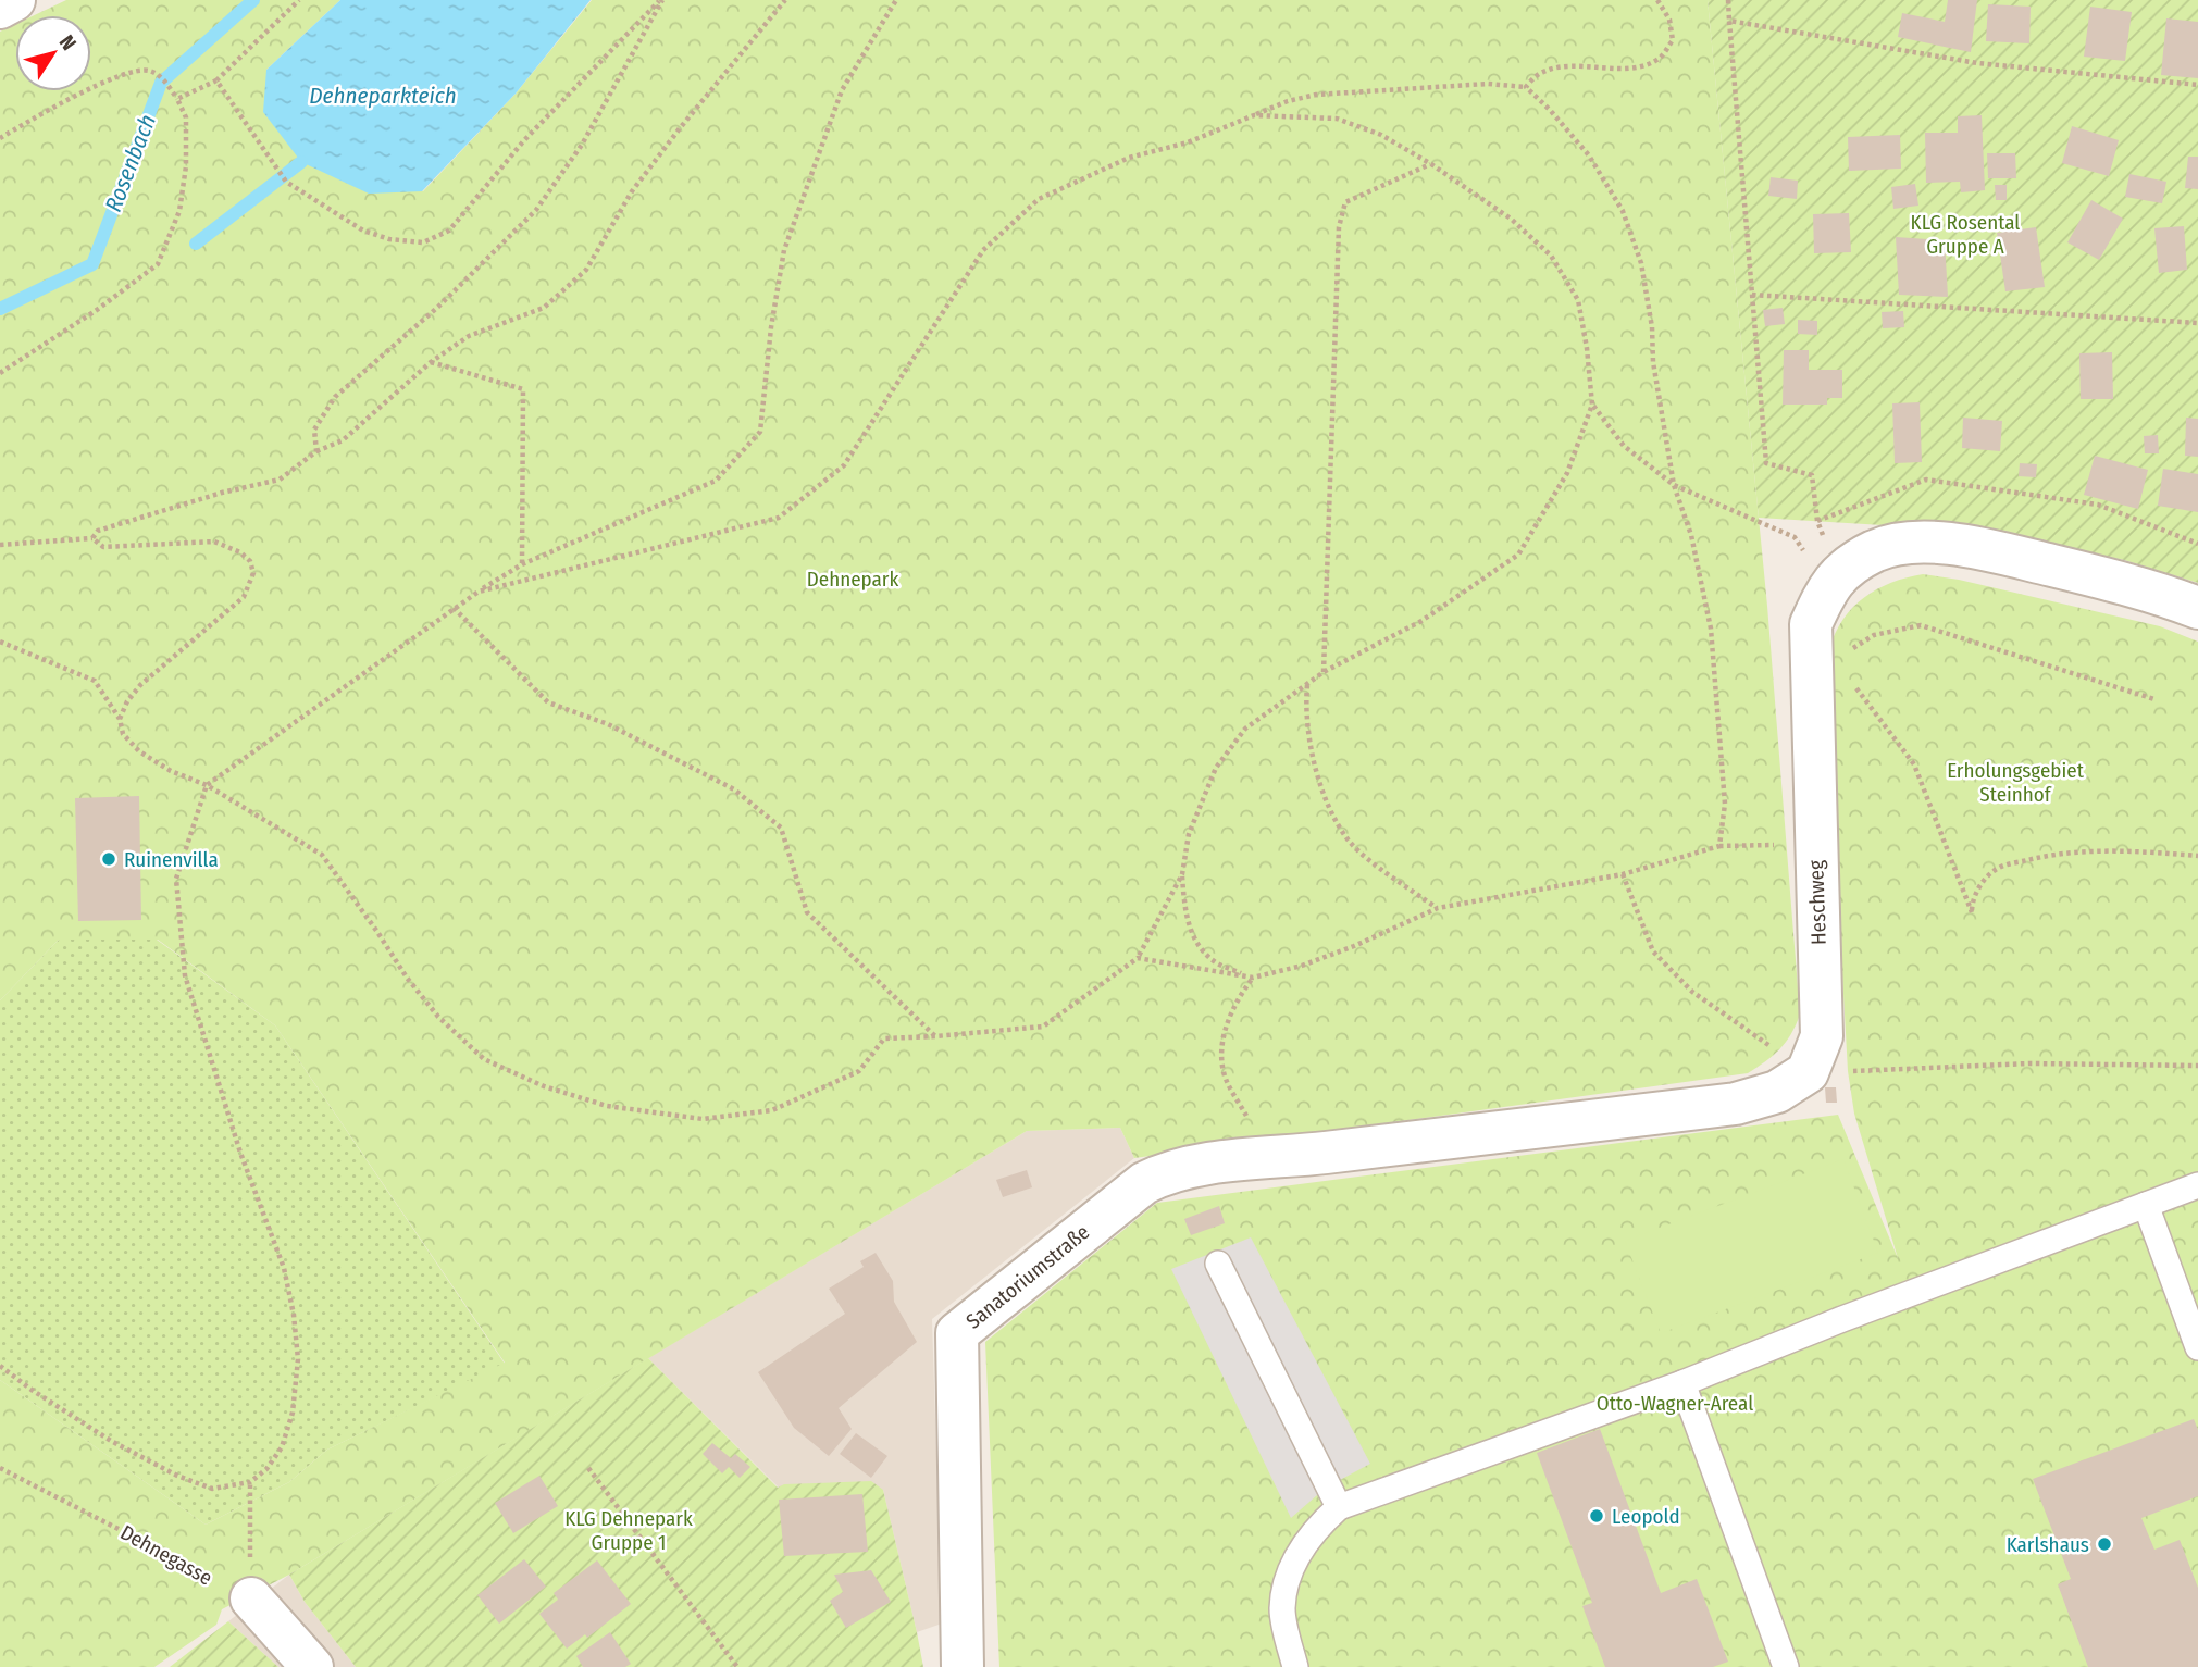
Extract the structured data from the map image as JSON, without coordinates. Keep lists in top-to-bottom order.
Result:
{
  "streets": {
    "street": ["Heschweg", "Sanatoriumstraße"],
    "path": ["Dehnegasse"]
  },
  "water": ["Dehneparkteich", "Rosenbach"],
  "parks": [
    "KLG Rosental Gruppe A",
    "Dehnepark",
    "Erholungsgebiet Steinhof",
    "Otto-Wagner-Areal",
    "KLG Dehnepark Gruppe 1"
  ],
  "places": ["Ruinenvilla", "Leopold", "Karlshaus"],
  "north": "top right"
}
